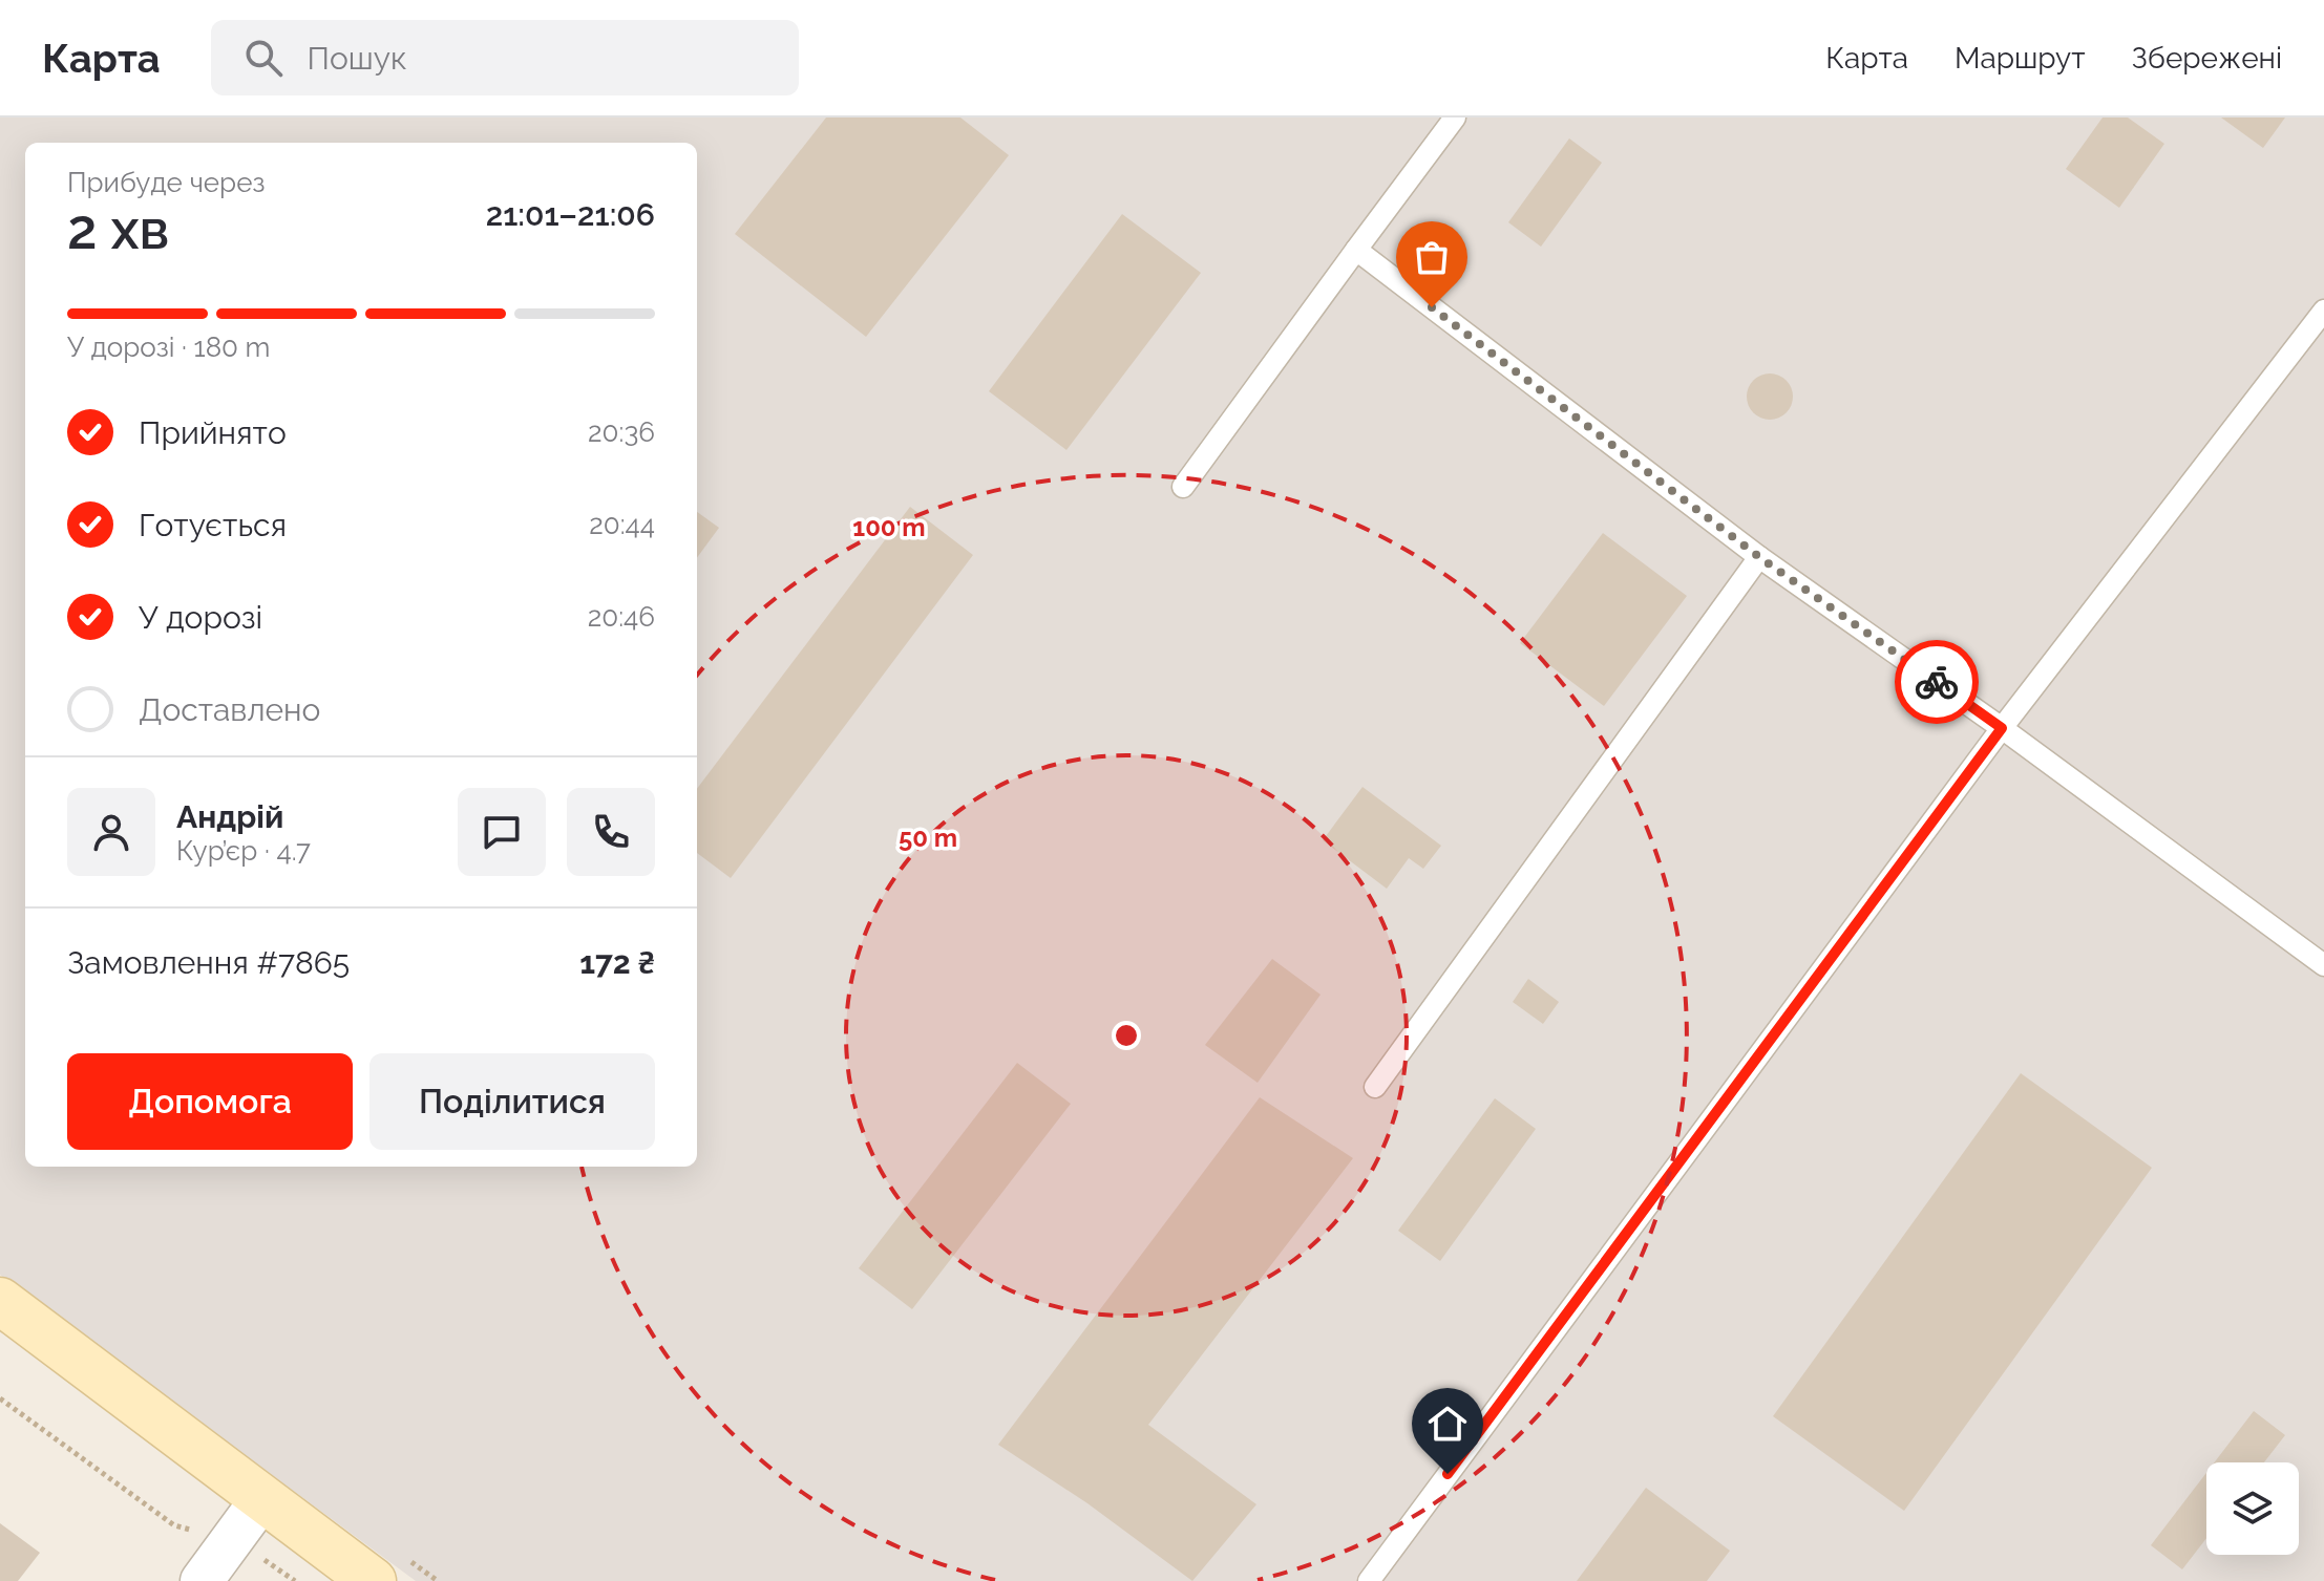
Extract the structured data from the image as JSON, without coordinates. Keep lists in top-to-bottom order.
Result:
{
  "page": {
    "header": "Карта",
    "search": "Пошук",
    "nav": ["Карта", "Маршрут", "Збережені"],
    "heading": ["2 хв", "Прибуде через", "21:01–21:06"],
    "panel": [
      "Андрій",
      "Кур’єр · 4.7",
      "Замовлення #7865",
      "172 ₴"
    ],
    "bar": "У дорозі · 180 m",
    "list": [
      ["Прийнято", "20:36"],
      ["Готується", "20:44"],
      ["У дорозі", "20:46"],
      "Доставлено"
    ],
    "buttons": ["Допомога", "Поділитися"]
  },
  "rings": ["100 m", "50 m"]
}
